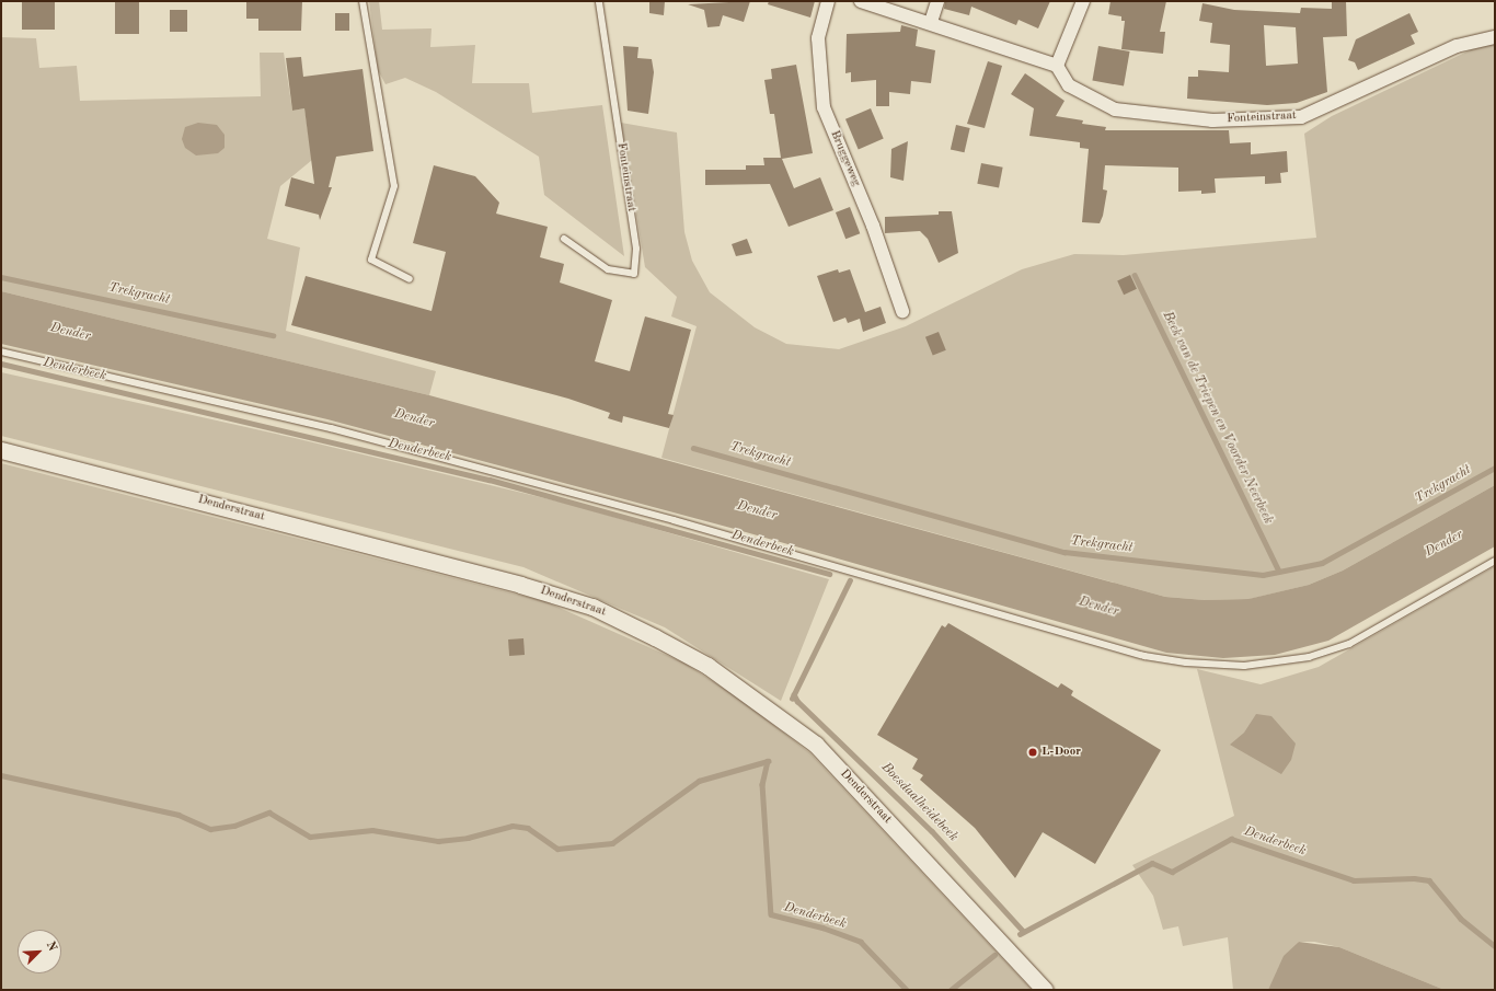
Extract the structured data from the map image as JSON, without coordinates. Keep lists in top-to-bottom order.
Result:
{
  "streets": {
    "street": ["Fonteinstraat", "Bruggeweg", "Denderstraat"]
  },
  "water": [
    "Trekgracht",
    "Dender",
    "Denderbeek",
    "Beek van de Triepen en Voorder Neerbeek",
    "Boesdaalheidebeek"
  ],
  "places": ["L-Door"],
  "north": "top right"
}
